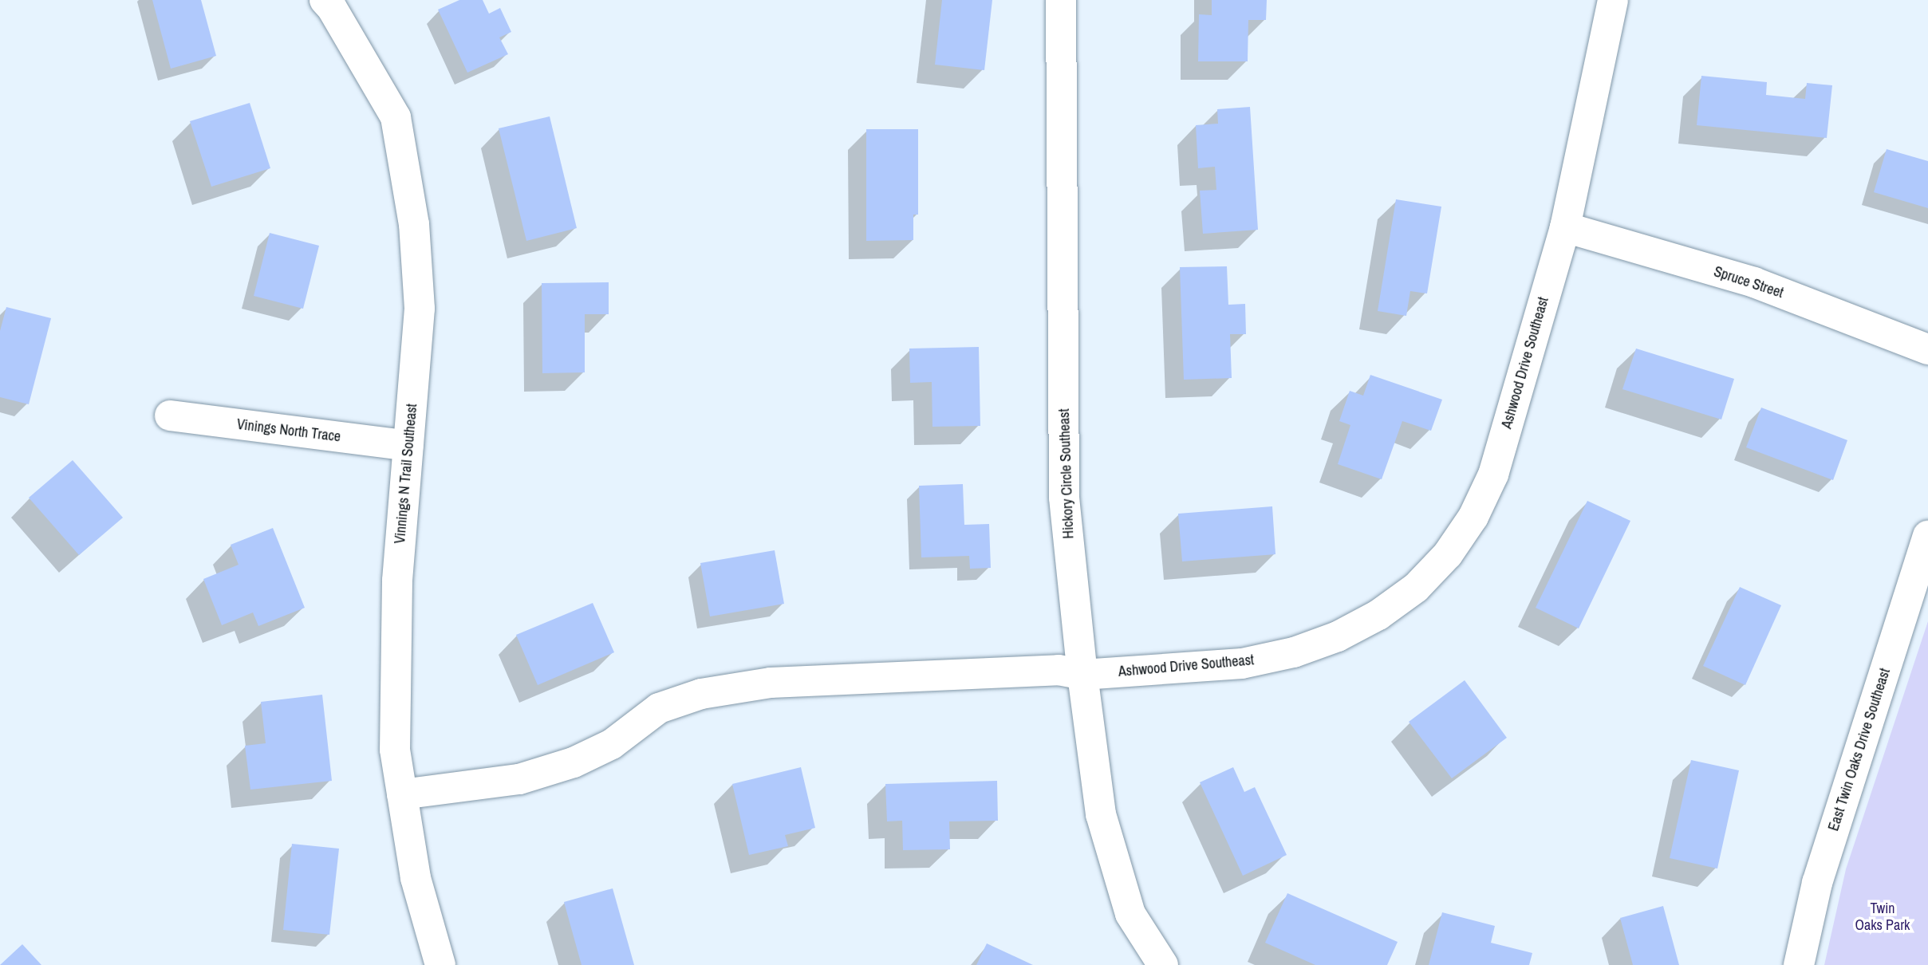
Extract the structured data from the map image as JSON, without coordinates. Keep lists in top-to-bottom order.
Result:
{
  "streets": {
    "street": [
      "Spruce Street",
      "Ashwood Drive Southeast",
      "Vinings North Trace",
      "Vinnings N Trail Southeast",
      "Hickory Circle Southeast",
      "East Twin Oaks Drive Southeast"
    ]
  },
  "crossings": [
    ["Spruce Street", "Ashwood Drive Southeast"],
    ["Ashwood Drive Southeast", "Vinnings N Trail Southeast"],
    ["Ashwood Drive Southeast", "Hickory Circle Southeast"],
    ["Vinings North Trace", "Vinnings N Trail Southeast"]
  ],
  "parks": ["Twin Oaks Park"]
}
